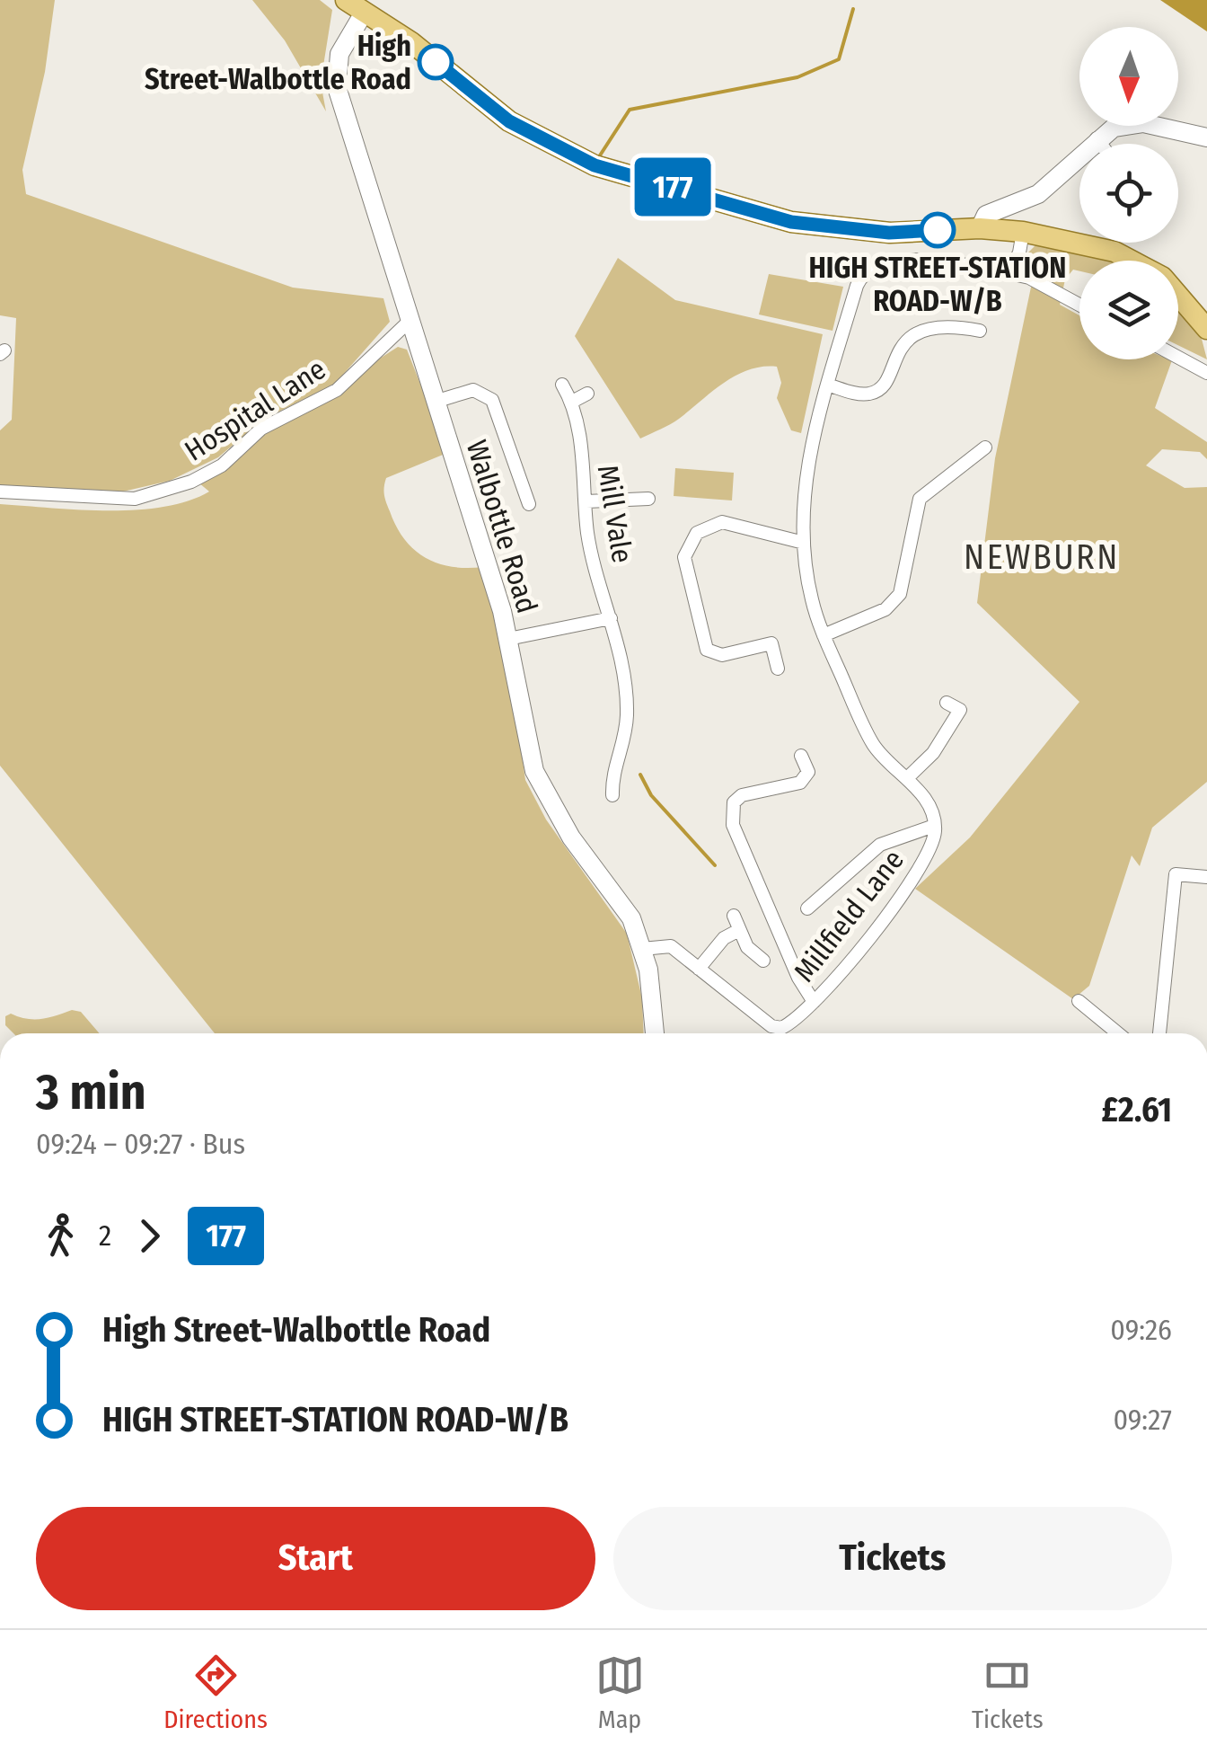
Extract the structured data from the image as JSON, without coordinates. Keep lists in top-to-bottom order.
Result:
{
  "streets": {
    "street": [
      "Hospital Lane",
      "Mill Vale",
      "Walbottle Road",
      "Millfield Lane"
    ]
  },
  "crossings": [
    ["Hospital Lane", "Walbottle Road"]
  ],
  "districts": ["NEWBURN"],
  "places": ["High Street-Walbottle Road", "HIGH STREET-STATION ROAD-W/B"],
  "lines": ["bus line 177"],
  "north": "bottom",
  "page": {
    "on_map": "177",
    "heading": ["3 min", "09:24 – 09:27 · Bus", "£2.61"],
    "legs": ["2", "177"],
    "list": [
      {
        "name": "High Street-Walbottle Road",
        "value": "09:26"
      },
      {
        "name": "HIGH STREET-STATION ROAD-W/B",
        "value": "09:27"
      }
    ],
    "buttons": ["Start", "Tickets"],
    "tabs": ["Directions", "Map", "Tickets"]
  }
}
